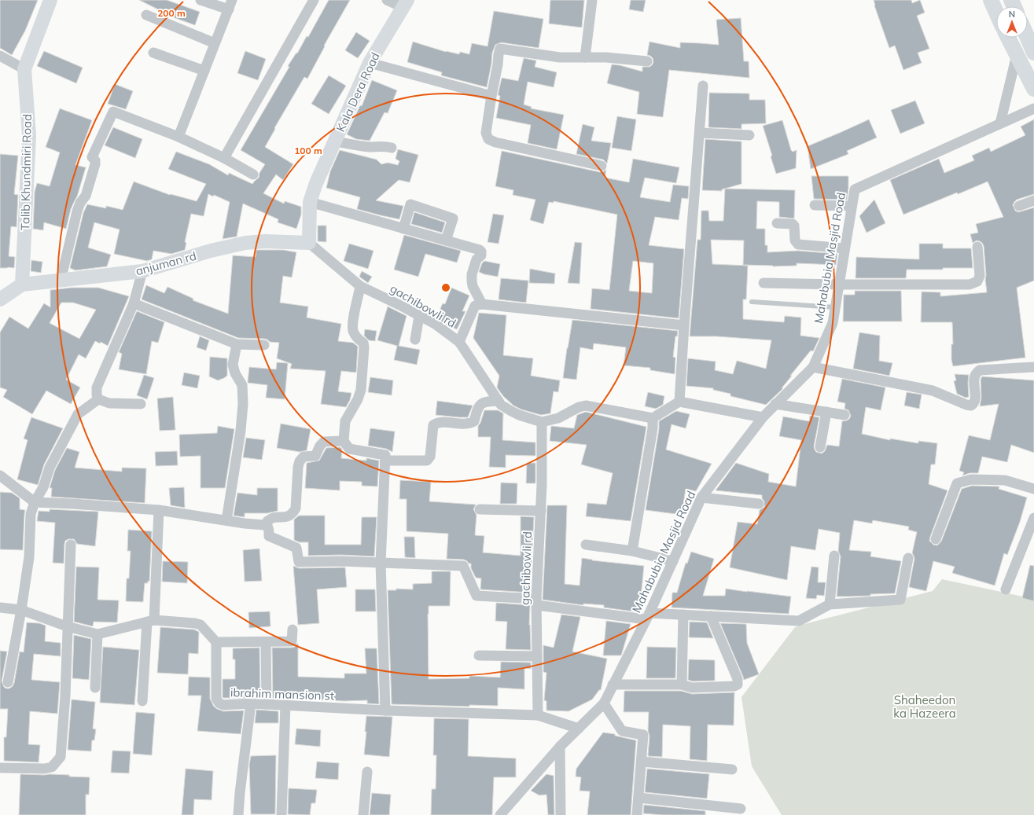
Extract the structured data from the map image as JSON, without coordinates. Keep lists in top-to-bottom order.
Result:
{
  "streets": {
    "street": [
      "Kala Dera Road",
      "Talib Khundmiri Road",
      "Mahabubia Masjid Road",
      "anjuman rd",
      "gachibowli rd",
      "ibrahim mansion st"
    ]
  },
  "crossings": [
    ["Kala Dera Road", "anjuman rd"],
    ["Kala Dera Road", "gachibowli rd"],
    ["Talib Khundmiri Road", "anjuman rd"],
    ["Mahabubia Masjid Road", "ibrahim mansion st"],
    ["anjuman rd", "gachibowli rd"],
    ["gachibowli rd", "ibrahim mansion st"]
  ],
  "parks": ["Shaheedon ka Hazeera"],
  "north": "top",
  "rings": ["200 m", "100 m"]
}
